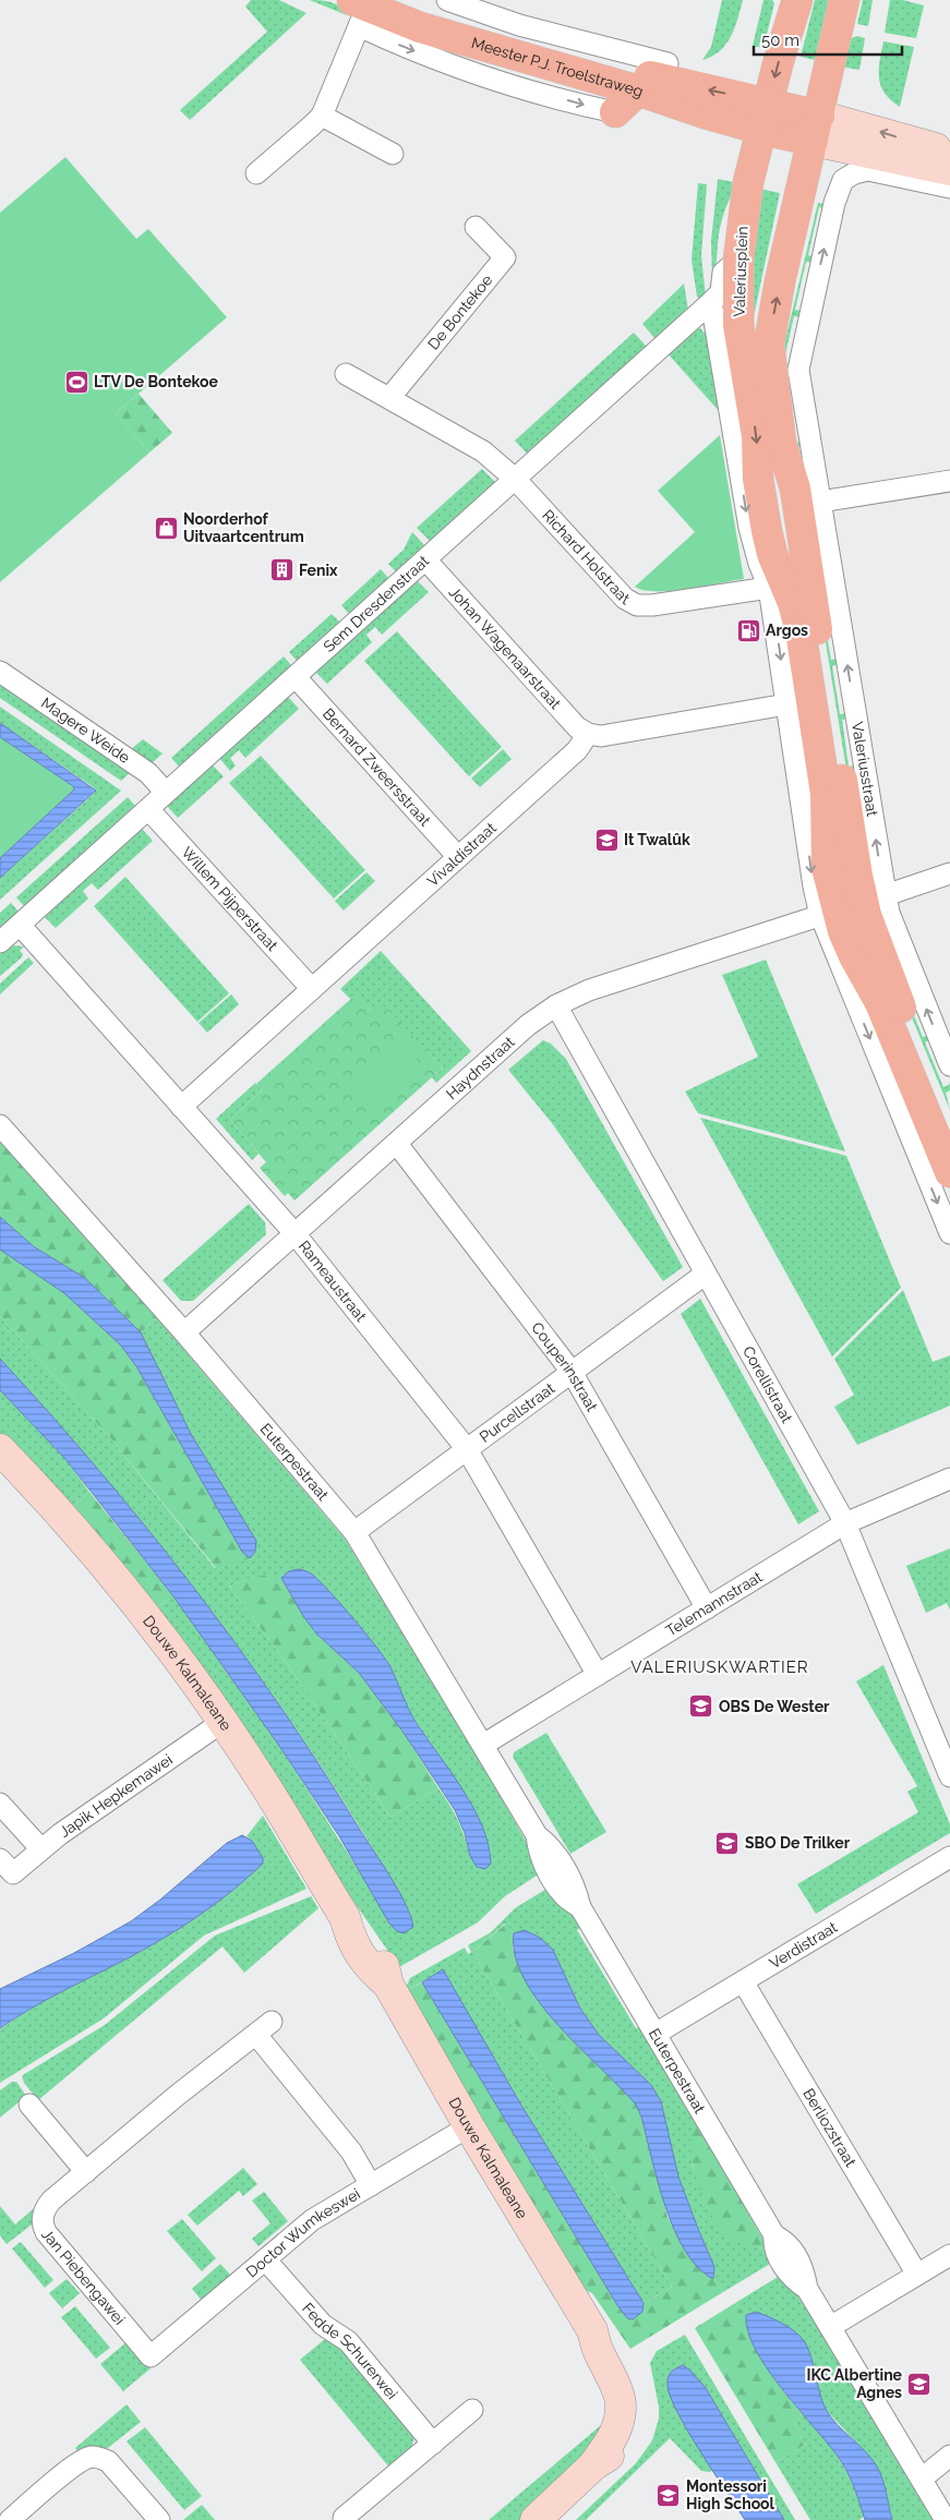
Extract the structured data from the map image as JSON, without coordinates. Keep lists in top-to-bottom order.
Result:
{
  "streets": {
    "main road": ["Meester P.J. Troelstraweg", "Valeriusplein", "Valeriusstraat"],
    "street": [
      "De Bontekoe",
      "Richard Holstraat",
      "Sem Dresdenstraat",
      "Johan Wagenaarstraat",
      "Magere Weide",
      "Bernard Zweersstraat",
      "Vivaldistraat",
      "Willem Pijperstraat",
      "Haydnstraat",
      "Rameaustraat",
      "Couperinstraat",
      "Corellistraat",
      "Purcellstraat",
      "Euterpestraat",
      "Telemannstraat",
      "Douwe Kalmaleane",
      "Japik Hepkemawei",
      "Verdistraat",
      "Berliozstraat",
      "Doctor Wumkeswei",
      "Jan Piebengawei",
      "Fedde Schurerwei"
    ]
  },
  "crossings": [
    ["Meester P.J. Troelstraweg", "Valeriusplein"],
    ["Valeriusplein", "Sem Dresdenstraat"],
    ["Valeriusplein", "Valeriusstraat"],
    ["Richard Holstraat", "Sem Dresdenstraat"],
    ["Sem Dresdenstraat", "Johan Wagenaarstraat"],
    ["Sem Dresdenstraat", "Magere Weide"],
    ["Sem Dresdenstraat", "Bernard Zweersstraat"],
    ["Sem Dresdenstraat", "Willem Pijperstraat"],
    ["Sem Dresdenstraat", "Rameaustraat"],
    ["Johan Wagenaarstraat", "Vivaldistraat"],
    ["Bernard Zweersstraat", "Vivaldistraat"],
    ["Vivaldistraat", "Willem Pijperstraat"],
    ["Vivaldistraat", "Rameaustraat"],
    ["Haydnstraat", "Rameaustraat"],
    ["Haydnstraat", "Couperinstraat"],
    ["Haydnstraat", "Corellistraat"],
    ["Haydnstraat", "Euterpestraat"],
    ["Rameaustraat", "Purcellstraat"],
    ["Rameaustraat", "Telemannstraat"],
    ["Couperinstraat", "Purcellstraat"],
    ["Couperinstraat", "Telemannstraat"],
    ["Corellistraat", "Purcellstraat"],
    ["Corellistraat", "Telemannstraat"],
    ["Purcellstraat", "Euterpestraat"],
    ["Euterpestraat", "Telemannstraat"],
    ["Euterpestraat", "Verdistraat"],
    ["Douwe Kalmaleane", "Japik Hepkemawei"],
    ["Douwe Kalmaleane", "Doctor Wumkeswei"],
    ["Verdistraat", "Berliozstraat"],
    ["Doctor Wumkeswei", "Jan Piebengawei"],
    ["Doctor Wumkeswei", "Fedde Schurerwei"]
  ],
  "one_way": ["Valeriusplein"],
  "districts": ["VALERIUSKWARTIER"],
  "places": {
    "sports": ["LTV De Bontekoe"],
    "shop": ["Noorderhof Uitvaartcentrum"],
    "building": ["Fenix"],
    "fuel station": ["Argos"],
    "school or university": [
      "It Twalûk",
      "OBS De Wester",
      "SBO De Trilker",
      "IKC Albertine Agnes",
      "Montessori High School"
    ]
  },
  "scale_bar": "50 m"
}
